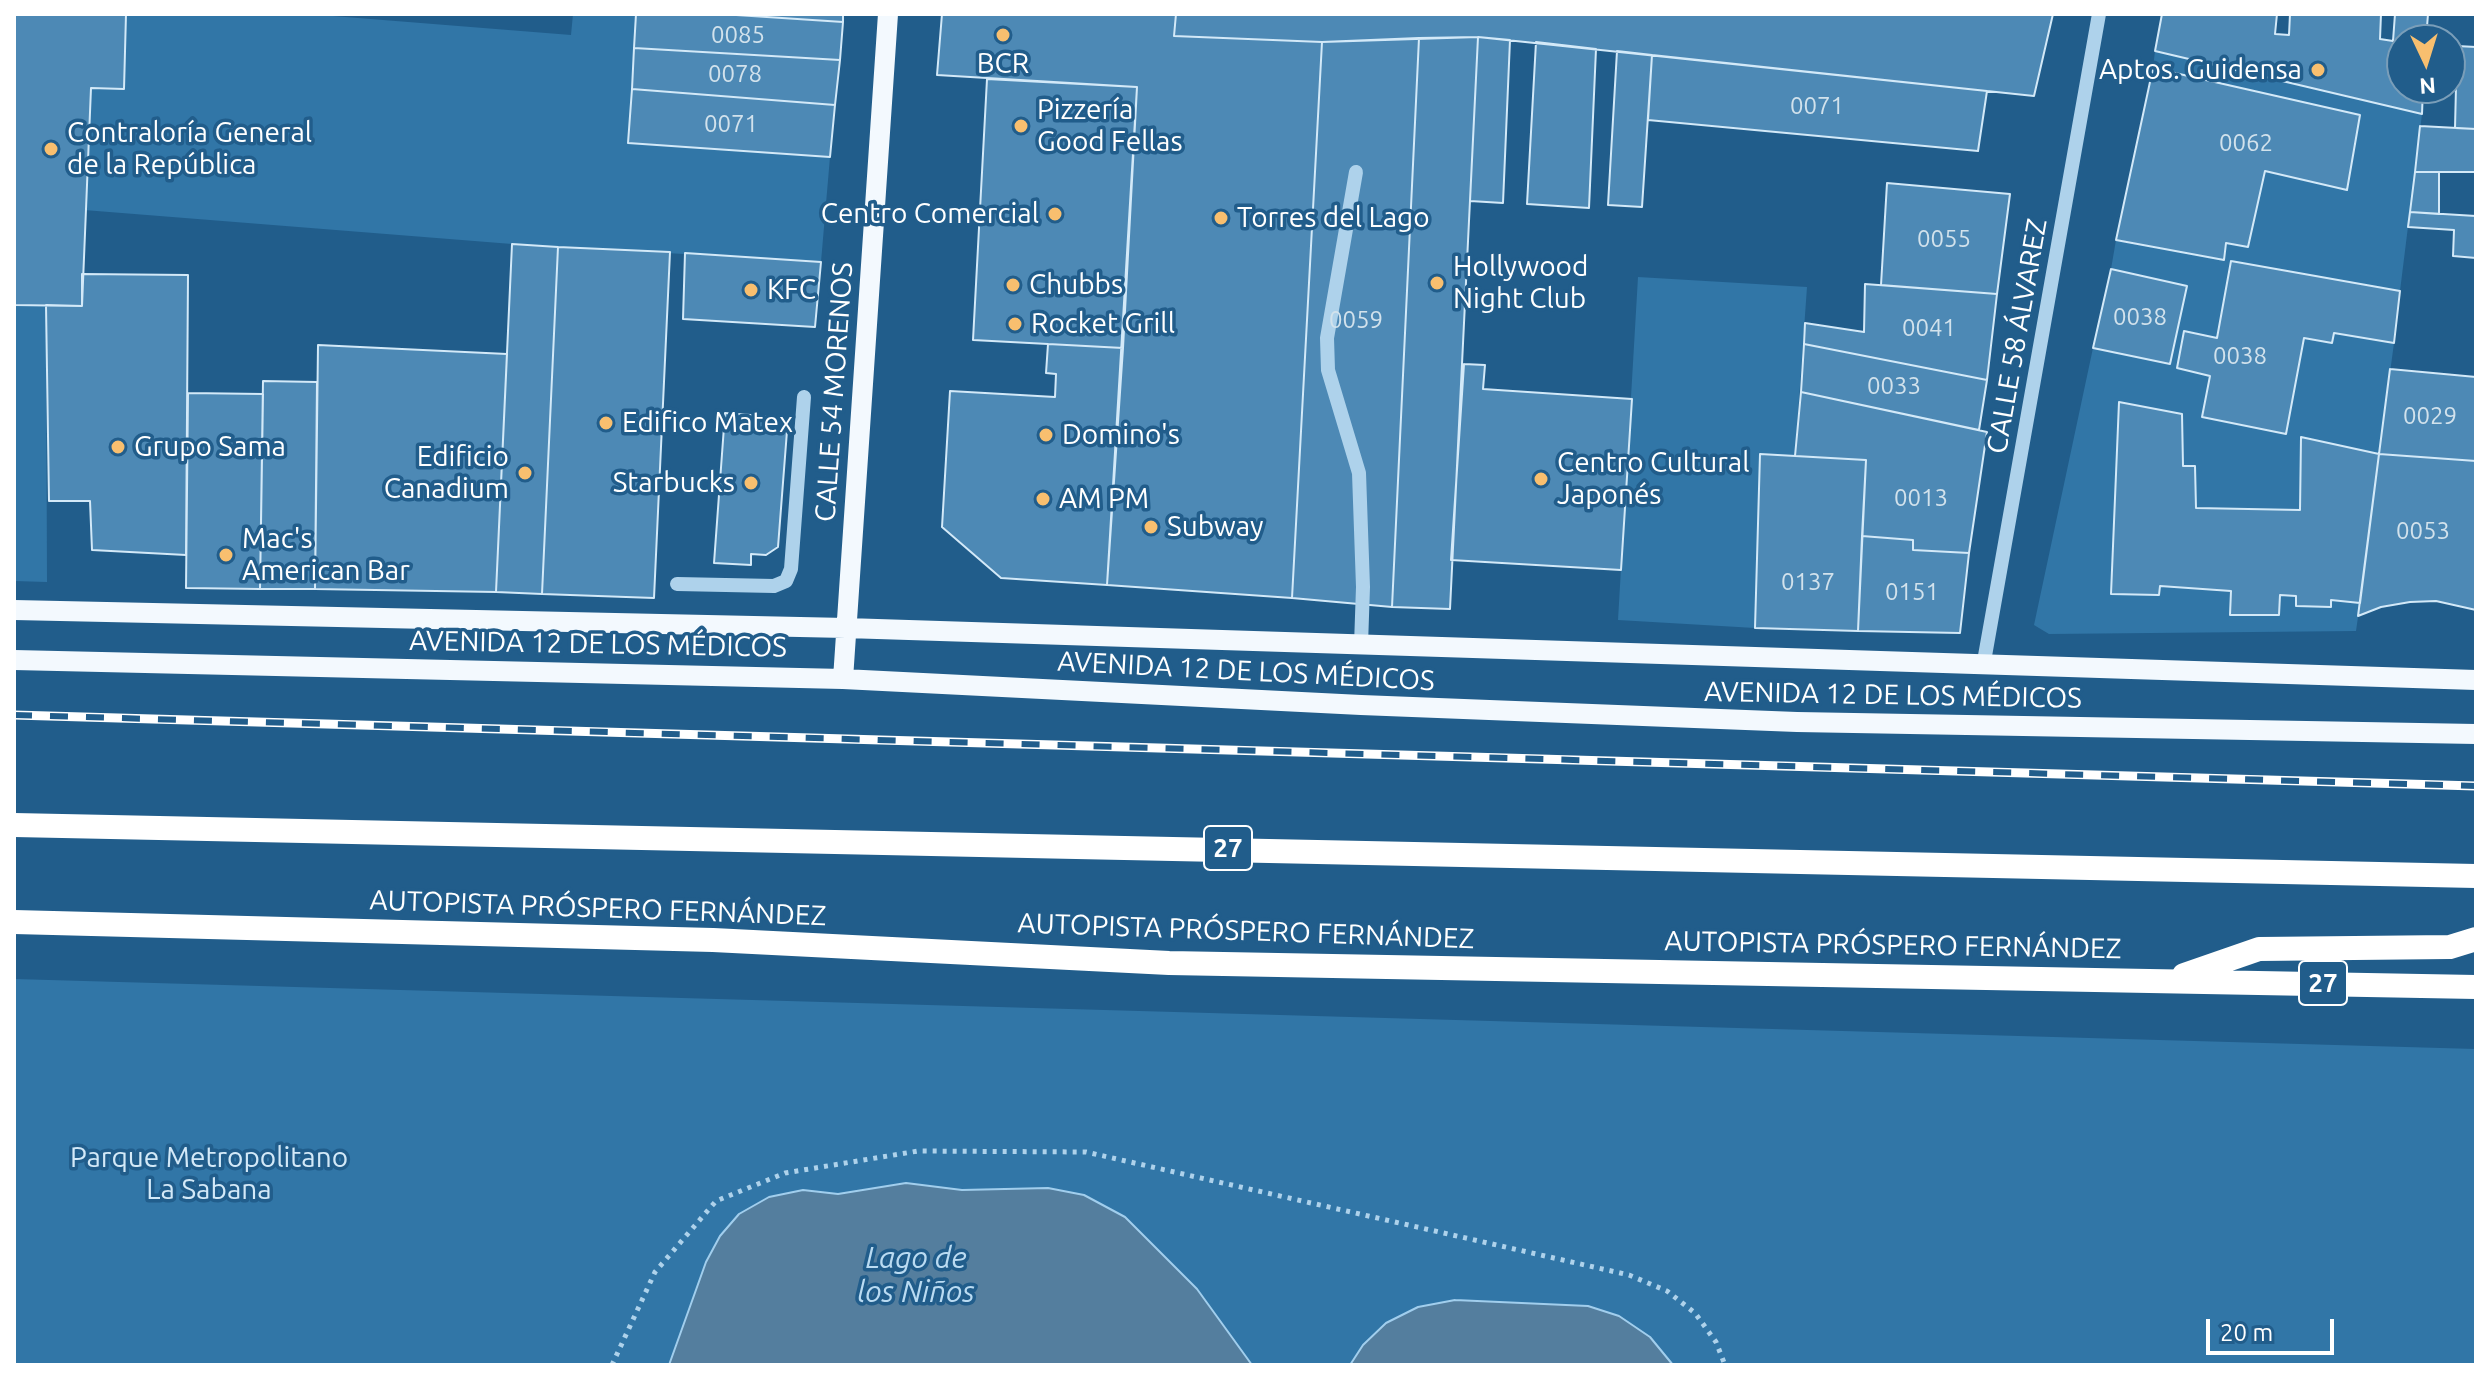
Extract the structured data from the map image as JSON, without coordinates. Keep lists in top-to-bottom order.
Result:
{
  "streets": {
    "highway": ["27", "AUTOPISTA PRÓSPERO FERNÁNDEZ"],
    "main road": ["CALLE 54 MORENOS", "AVENIDA 12 DE LOS MÉDICOS"],
    "street": ["CALLE 58 ÁLVAREZ"]
  },
  "crossings": [
    ["CALLE 58 ÁLVAREZ", "AVENIDA 12 DE LOS MÉDICOS"],
    ["CALLE 54 MORENOS", "AVENIDA 12 DE LOS MÉDICOS"]
  ],
  "water": ["Lago de los Niños"],
  "parks": ["Parque Metropolitano La Sabana"],
  "places": [
    "BCR",
    "Aptos. Guidensa",
    "Pizzería Good Fellas",
    "Contraloría General de la República",
    "Centro Comercial",
    "Torres del Lago",
    "Hollywood Night Club",
    "Chubbs",
    "KFC",
    "Rocket Grill",
    "Edifico Matex",
    "Domino's",
    "Grupo Sama",
    "Edificio Canadium",
    "Centro Cultural Japonés",
    "Starbucks",
    "AM PM",
    "Subway",
    "Mac's American Bar"
  ],
  "house_numbers": [
    "0085",
    "0078",
    "0071",
    "0071",
    "0062",
    "0055",
    "0038",
    "0059",
    "0041",
    "0038",
    "0033",
    "0029",
    "0013",
    "0053",
    "0137",
    "0151"
  ],
  "scale_bar": "20 m",
  "north": "bottom"
}
